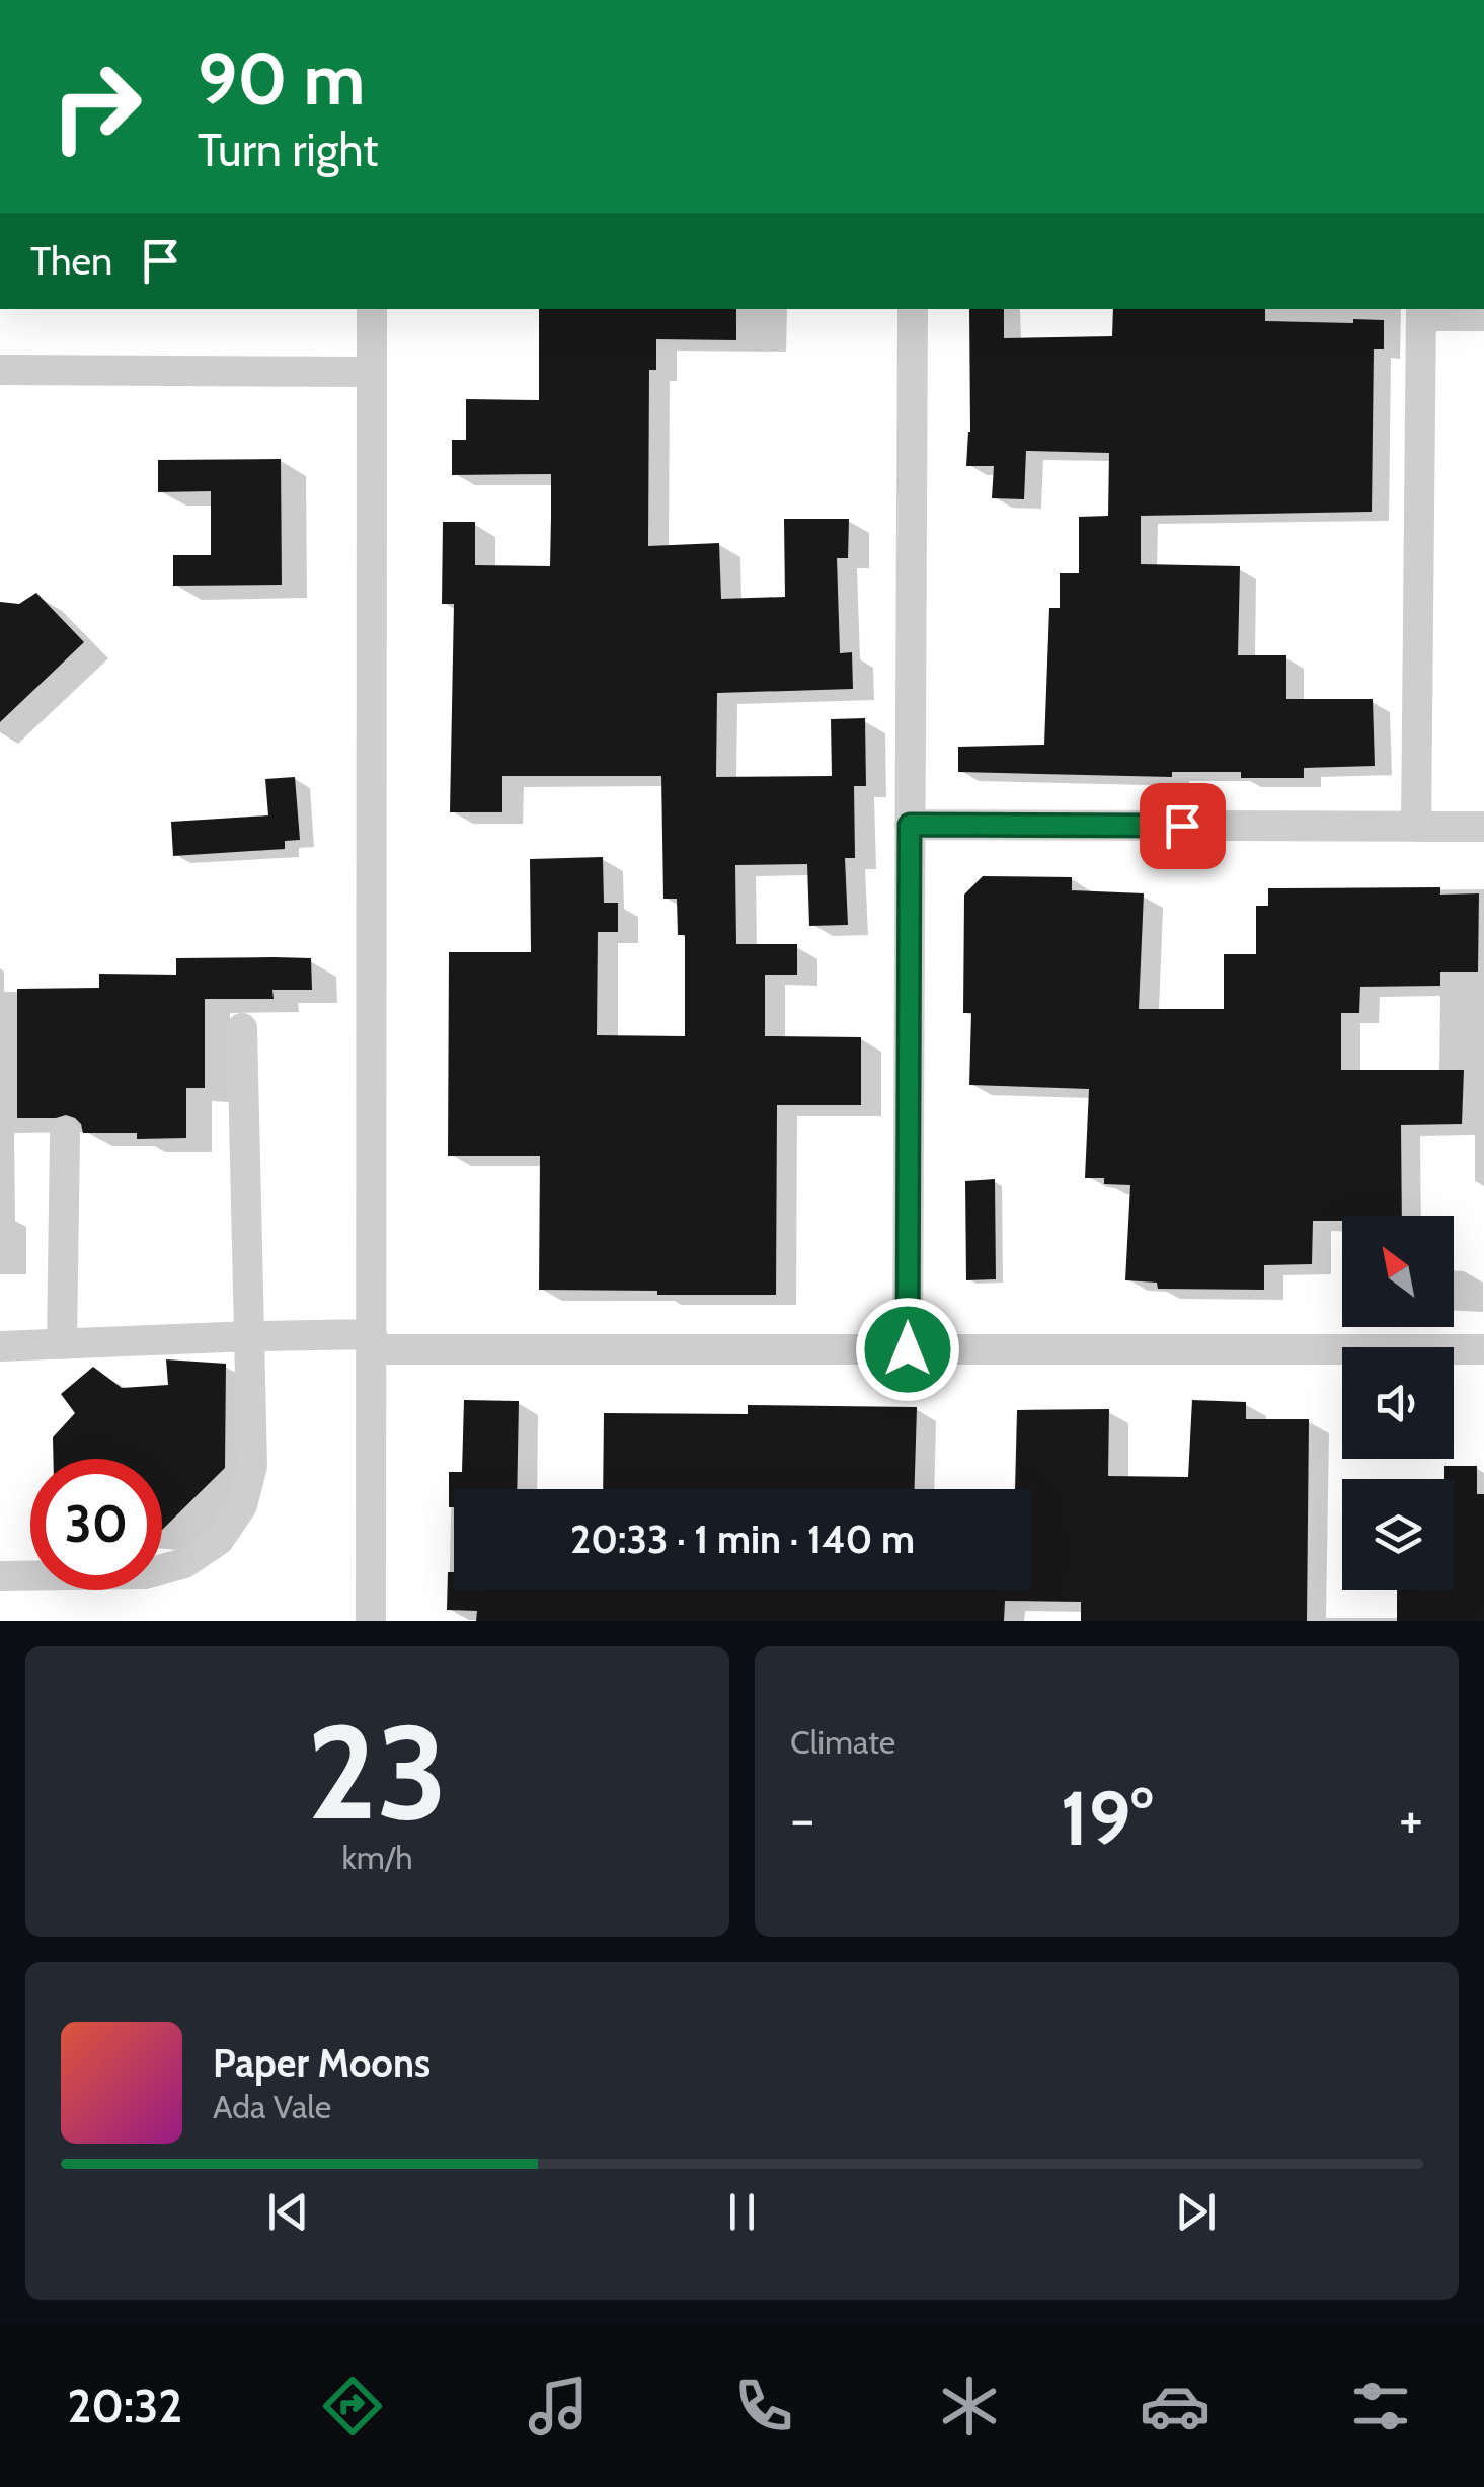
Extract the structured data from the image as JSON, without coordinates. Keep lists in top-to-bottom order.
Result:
{
  "north": "top left",
  "page": {
    "turn": ["90 m", "Turn right"],
    "then": "Then",
    "limit": "30",
    "trip": "20:33 · 1 min · 140 m",
    "tile": [
      ["23", "km/h"],
      "Climate"
    ],
    "heat": ["−", "19°", "+"],
    "song": ["Paper Moons", "Ada Vale"],
    "tabs": "20:32"
  }
}
